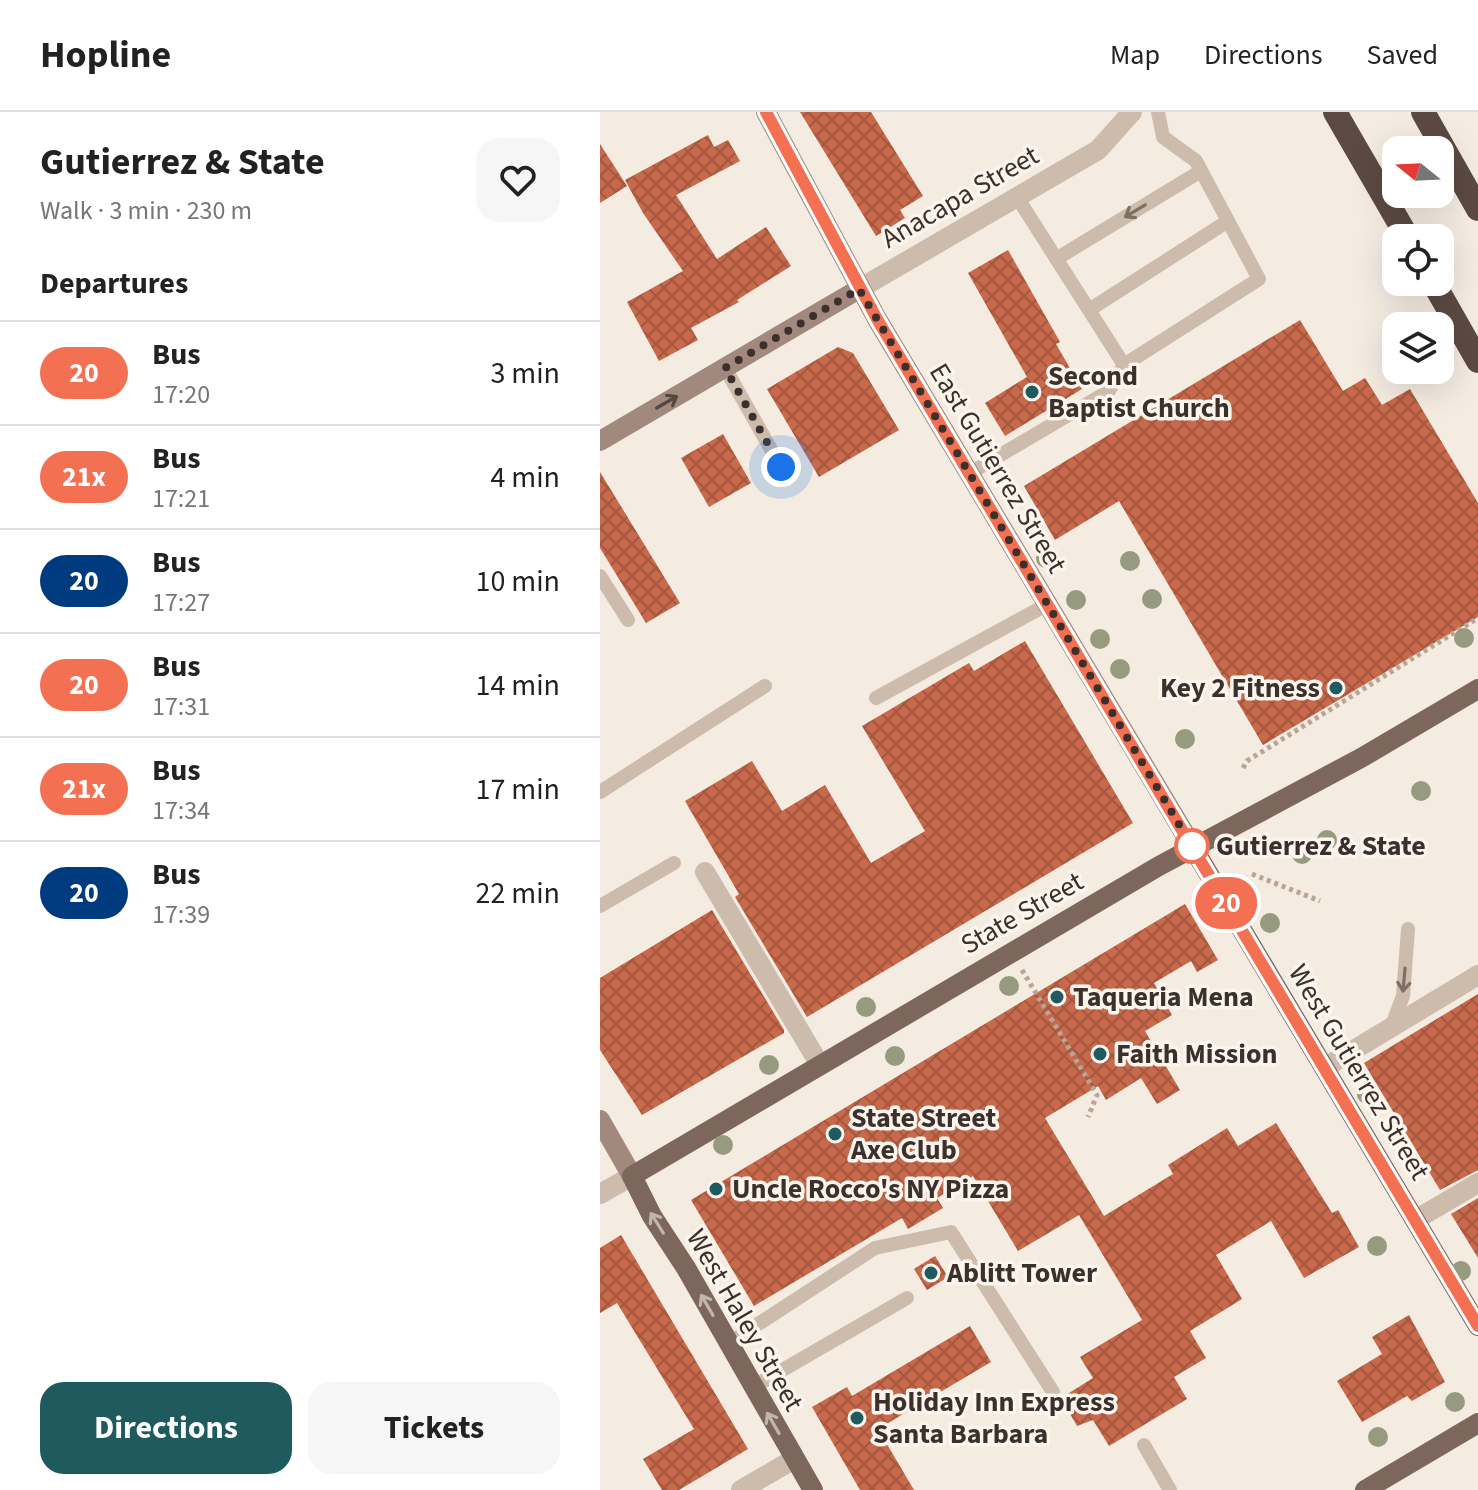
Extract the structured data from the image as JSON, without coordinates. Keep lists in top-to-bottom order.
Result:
{
  "streets": {
    "main road": [
      "Anacapa Street",
      "East Gutierrez Street",
      "State Street",
      "West Gutierrez Street",
      "West Haley Street"
    ]
  },
  "crossings": [
    ["Anacapa Street", "East Gutierrez Street"],
    ["East Gutierrez Street", "State Street"],
    ["East Gutierrez Street", "West Gutierrez Street"],
    ["State Street", "West Gutierrez Street"],
    ["State Street", "West Haley Street"]
  ],
  "one_way": ["West Haley Street"],
  "places": [
    "Second Baptist Church",
    "Key 2 Fitness",
    "Gutierrez & State",
    "Taqueria Mena",
    "Faith Mission",
    "State Street Axe Club",
    "Uncle Rocco's NY Pizza",
    "Ablitt Tower",
    "Holiday Inn Express Santa Barbara"
  ],
  "lines": ["bus line 20"],
  "north": "left",
  "page": {
    "header": "Hopline",
    "nav": ["Map", "Directions", "Saved"],
    "heading": [
      ["Gutierrez & State", "Walk · 3 min · 230 m"],
      "Departures"
    ],
    "on_map": "20",
    "list": [
      {
        "mark": "20",
        "name": "Bus",
        "note": "17:20",
        "value": "3 min"
      },
      {
        "mark": "21x",
        "name": "Bus",
        "note": "17:21",
        "value": "4 min"
      },
      {
        "mark": "20",
        "name": "Bus",
        "note": "17:27",
        "value": "10 min"
      },
      {
        "mark": "20",
        "name": "Bus",
        "note": "17:31",
        "value": "14 min"
      },
      {
        "mark": "21x",
        "name": "Bus",
        "note": "17:34",
        "value": "17 min"
      },
      {
        "mark": "20",
        "name": "Bus",
        "note": "17:39",
        "value": "22 min"
      }
    ],
    "buttons": ["Directions", "Tickets"]
  }
}
